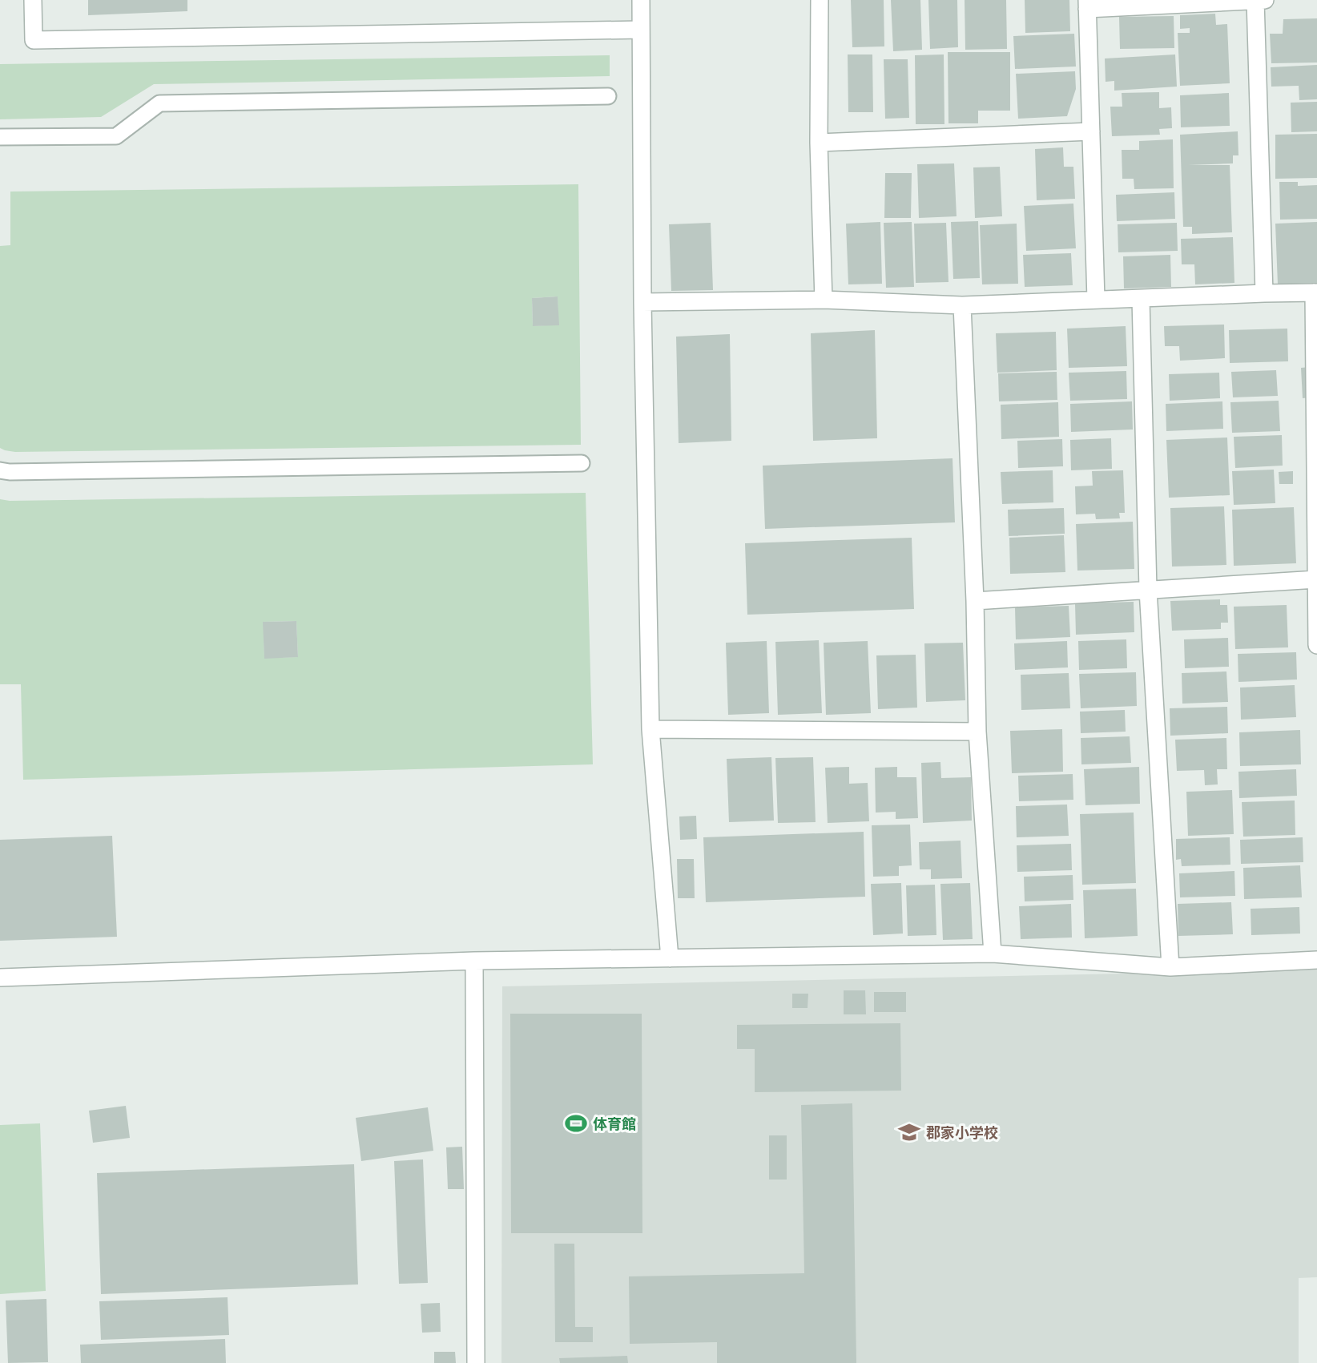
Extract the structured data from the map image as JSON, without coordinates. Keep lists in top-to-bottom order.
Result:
{
  "places": {
    "sports": ["体育館"],
    "school or university": ["郡家小学校"]
  }
}
